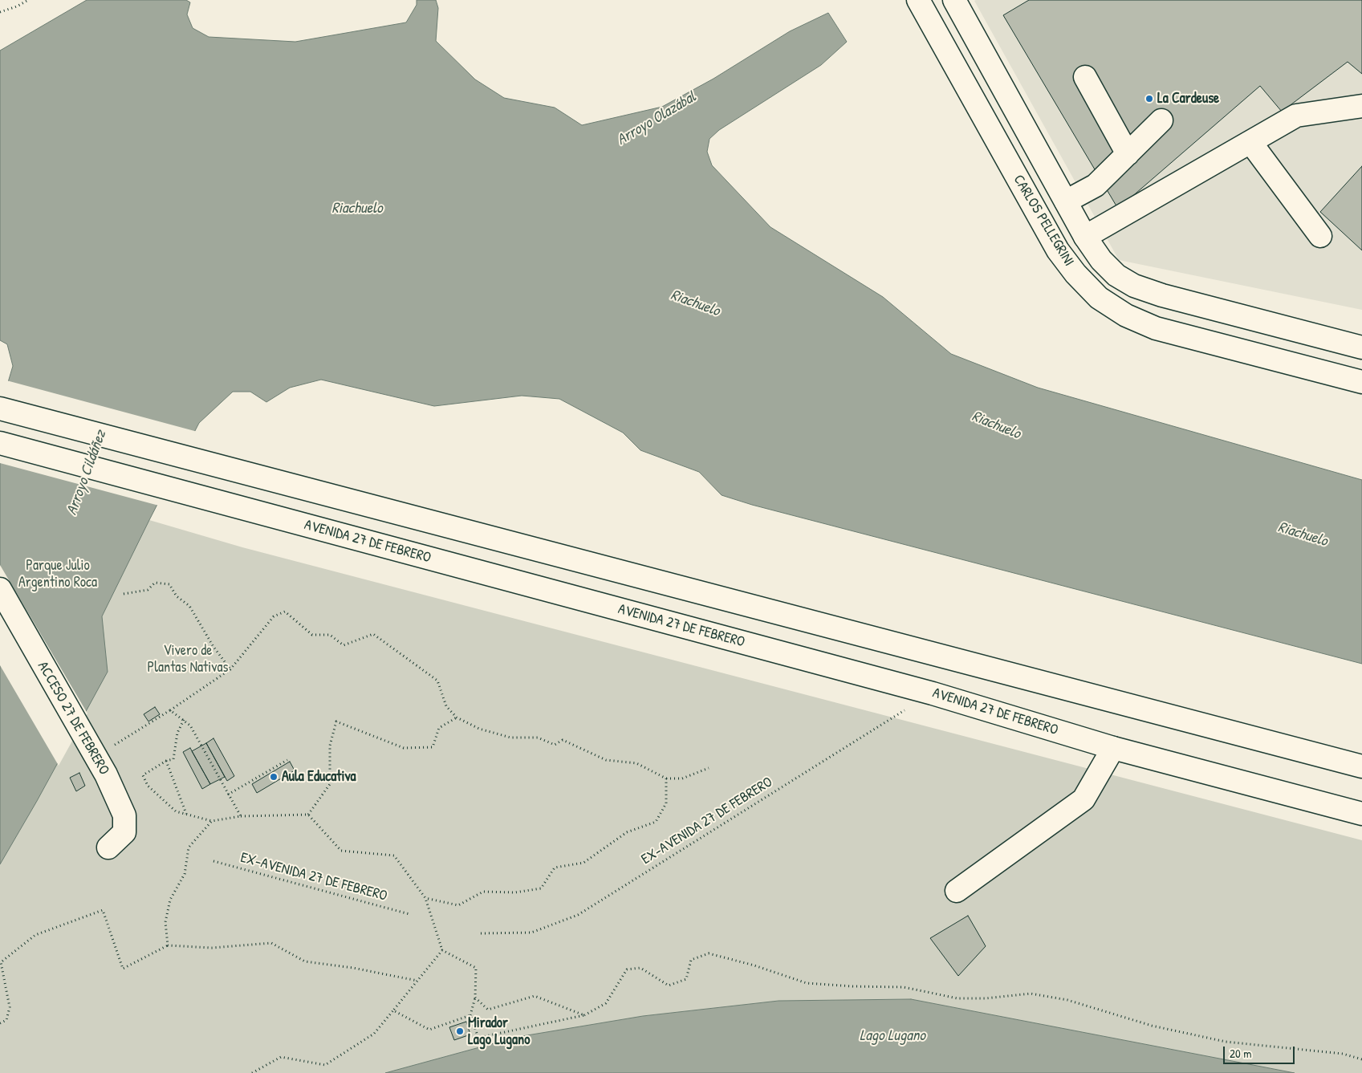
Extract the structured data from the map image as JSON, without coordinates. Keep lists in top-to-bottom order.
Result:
{
  "streets": {
    "main road": ["CARLOS PELLEGRINI", "AVENIDA 27 DE FEBRERO", "ACCESO 27 DE FEBRERO"],
    "path": ["EX-AVENIDA 27 DE FEBRERO"]
  },
  "crossings": [
    ["AVENIDA 27 DE FEBRERO", "EX-AVENIDA 27 DE FEBRERO"]
  ],
  "water": [
    "Arroyo Olazábal",
    "Riachuelo",
    "Arroyo Cildáñez",
    "Lago Lugano"
  ],
  "parks": ["Parque Julio Argentino Roca", "Vivero de Plantas Nativas"],
  "places": ["La Cardeuse", "Aula Educativa", "Mirador Lago Lugano"],
  "scale_bar": "20 m"
}
